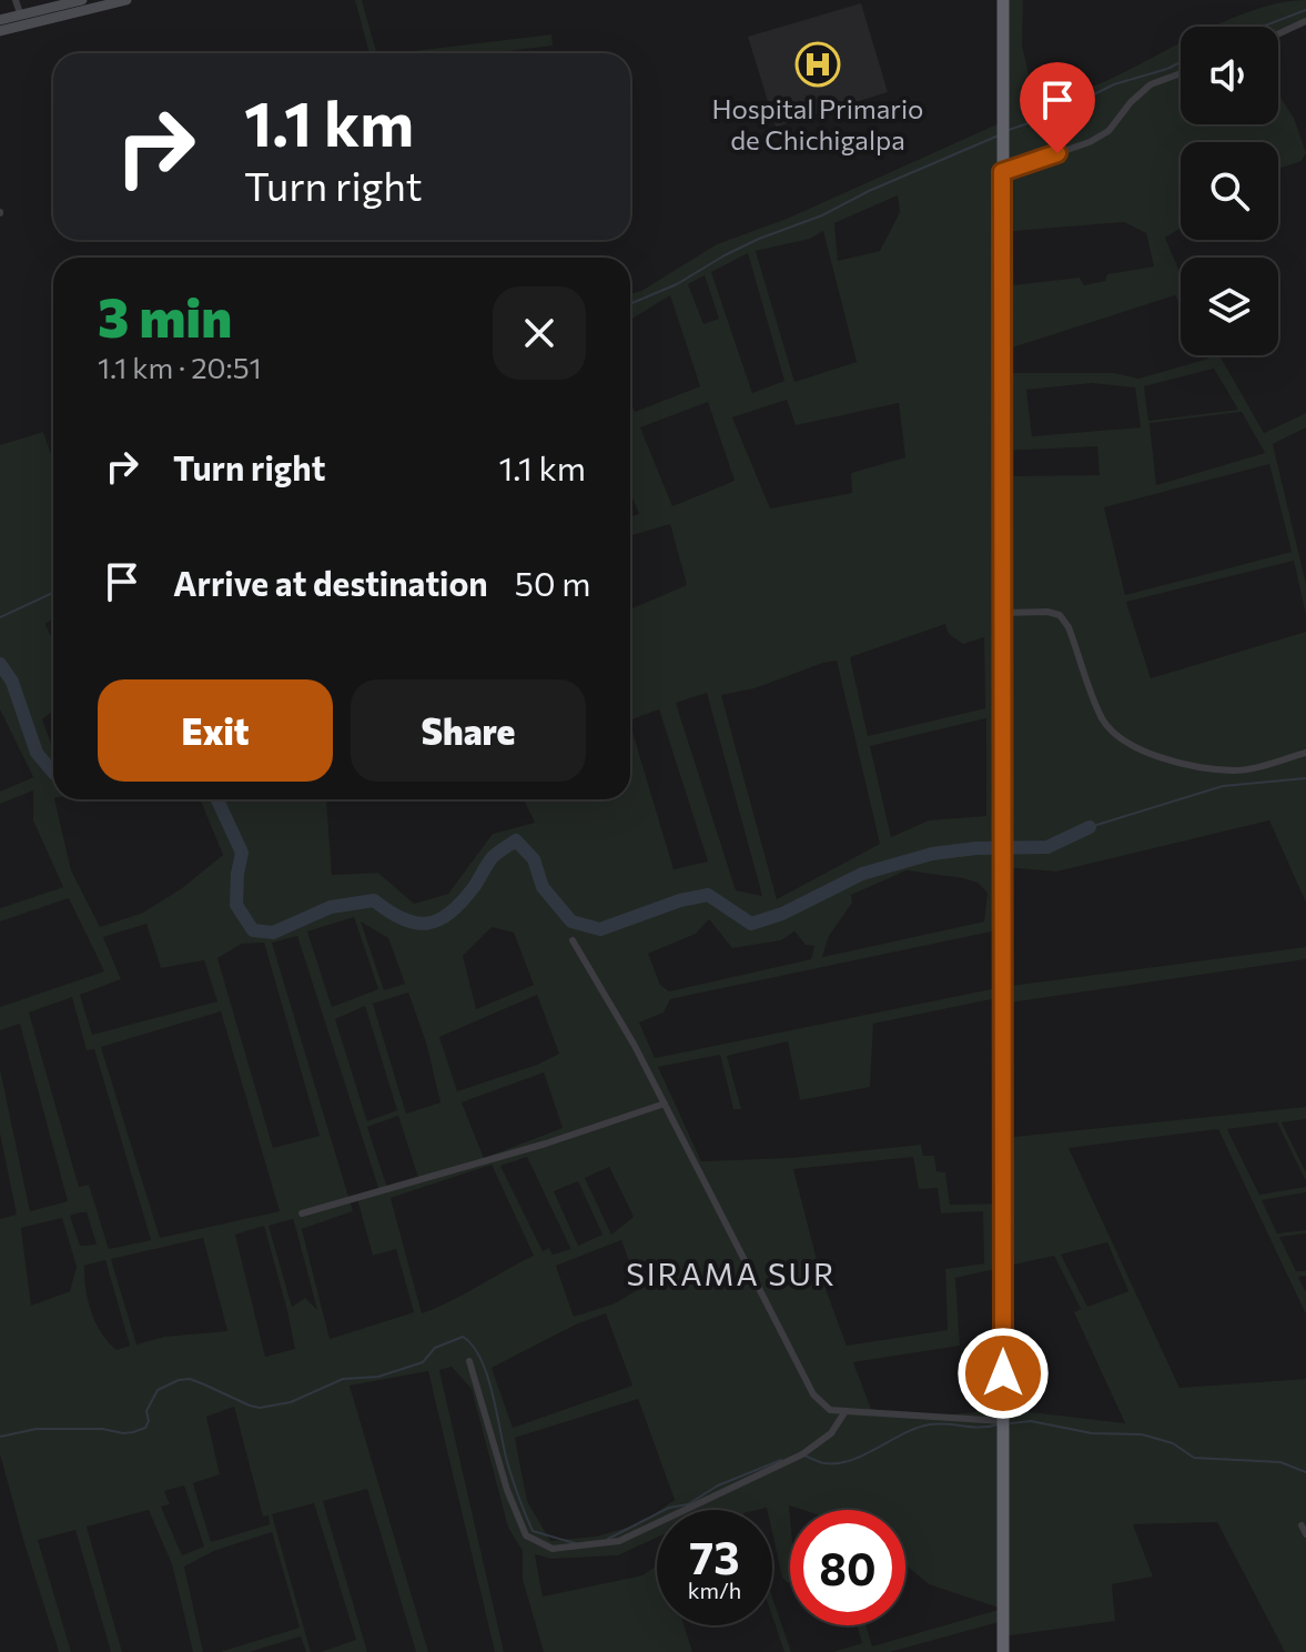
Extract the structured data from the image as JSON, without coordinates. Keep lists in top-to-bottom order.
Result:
{
  "districts": ["SIRAMA SUR"],
  "places": {
    "hospital": ["Hospital Primario de Chichigalpa"]
  },
  "page": {
    "turn": ["1.1 km", "Turn right"],
    "heading": ["3 min", "1.1 km · 20:51"],
    "list": [
      {
        "name": "Turn right",
        "value": "1.1 km"
      },
      {
        "name": "Arrive at destination",
        "value": "50 m"
      }
    ],
    "buttons": ["Exit", "Share"],
    "speed": "73 km/h",
    "limit": "80"
  }
}
